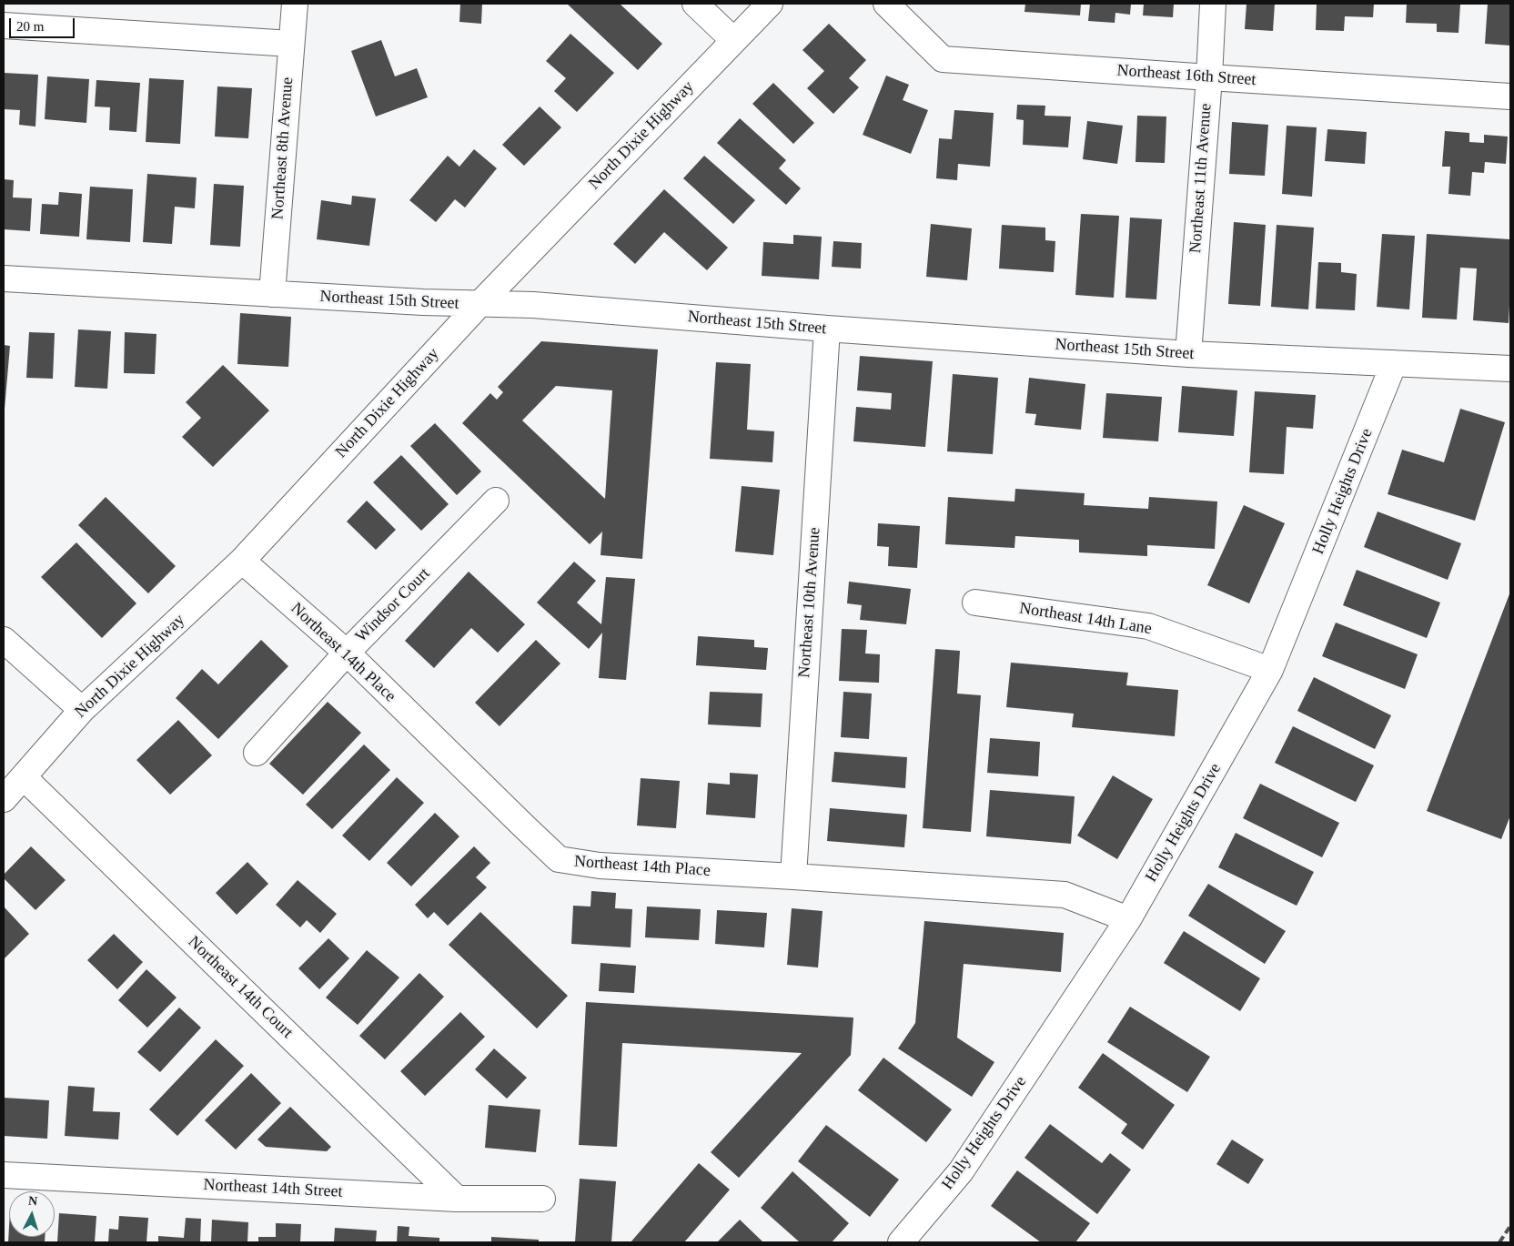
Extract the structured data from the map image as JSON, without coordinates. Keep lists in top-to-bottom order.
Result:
{
  "streets": {
    "street": [
      "Northeast 16th Street",
      "North Dixie Highway",
      "Northeast 8th Avenue",
      "Northeast 11th Avenue",
      "Northeast 15th Street",
      "Holly Heights Drive",
      "Northeast 10th Avenue",
      "Windsor Court",
      "Northeast 14th Lane",
      "Northeast 14th Place",
      "Northeast 14th Court",
      "Northeast 14th Street"
    ]
  },
  "crossings": [
    ["Northeast 16th Street", "Northeast 11th Avenue"],
    ["North Dixie Highway", "Northeast 15th Street"],
    ["North Dixie Highway", "Northeast 14th Place"],
    ["North Dixie Highway", "Northeast 14th Court"],
    ["Northeast 8th Avenue", "Northeast 15th Street"],
    ["Northeast 11th Avenue", "Northeast 15th Street"],
    ["Northeast 15th Street", "Holly Heights Drive"],
    ["Northeast 15th Street", "Northeast 10th Avenue"],
    ["Holly Heights Drive", "Northeast 14th Lane"],
    ["Holly Heights Drive", "Northeast 14th Place"],
    ["Northeast 10th Avenue", "Northeast 14th Place"],
    ["Windsor Court", "Northeast 14th Place"],
    ["Northeast 14th Court", "Northeast 14th Street"]
  ],
  "scale_bar": "20 m",
  "north": "top"
}
